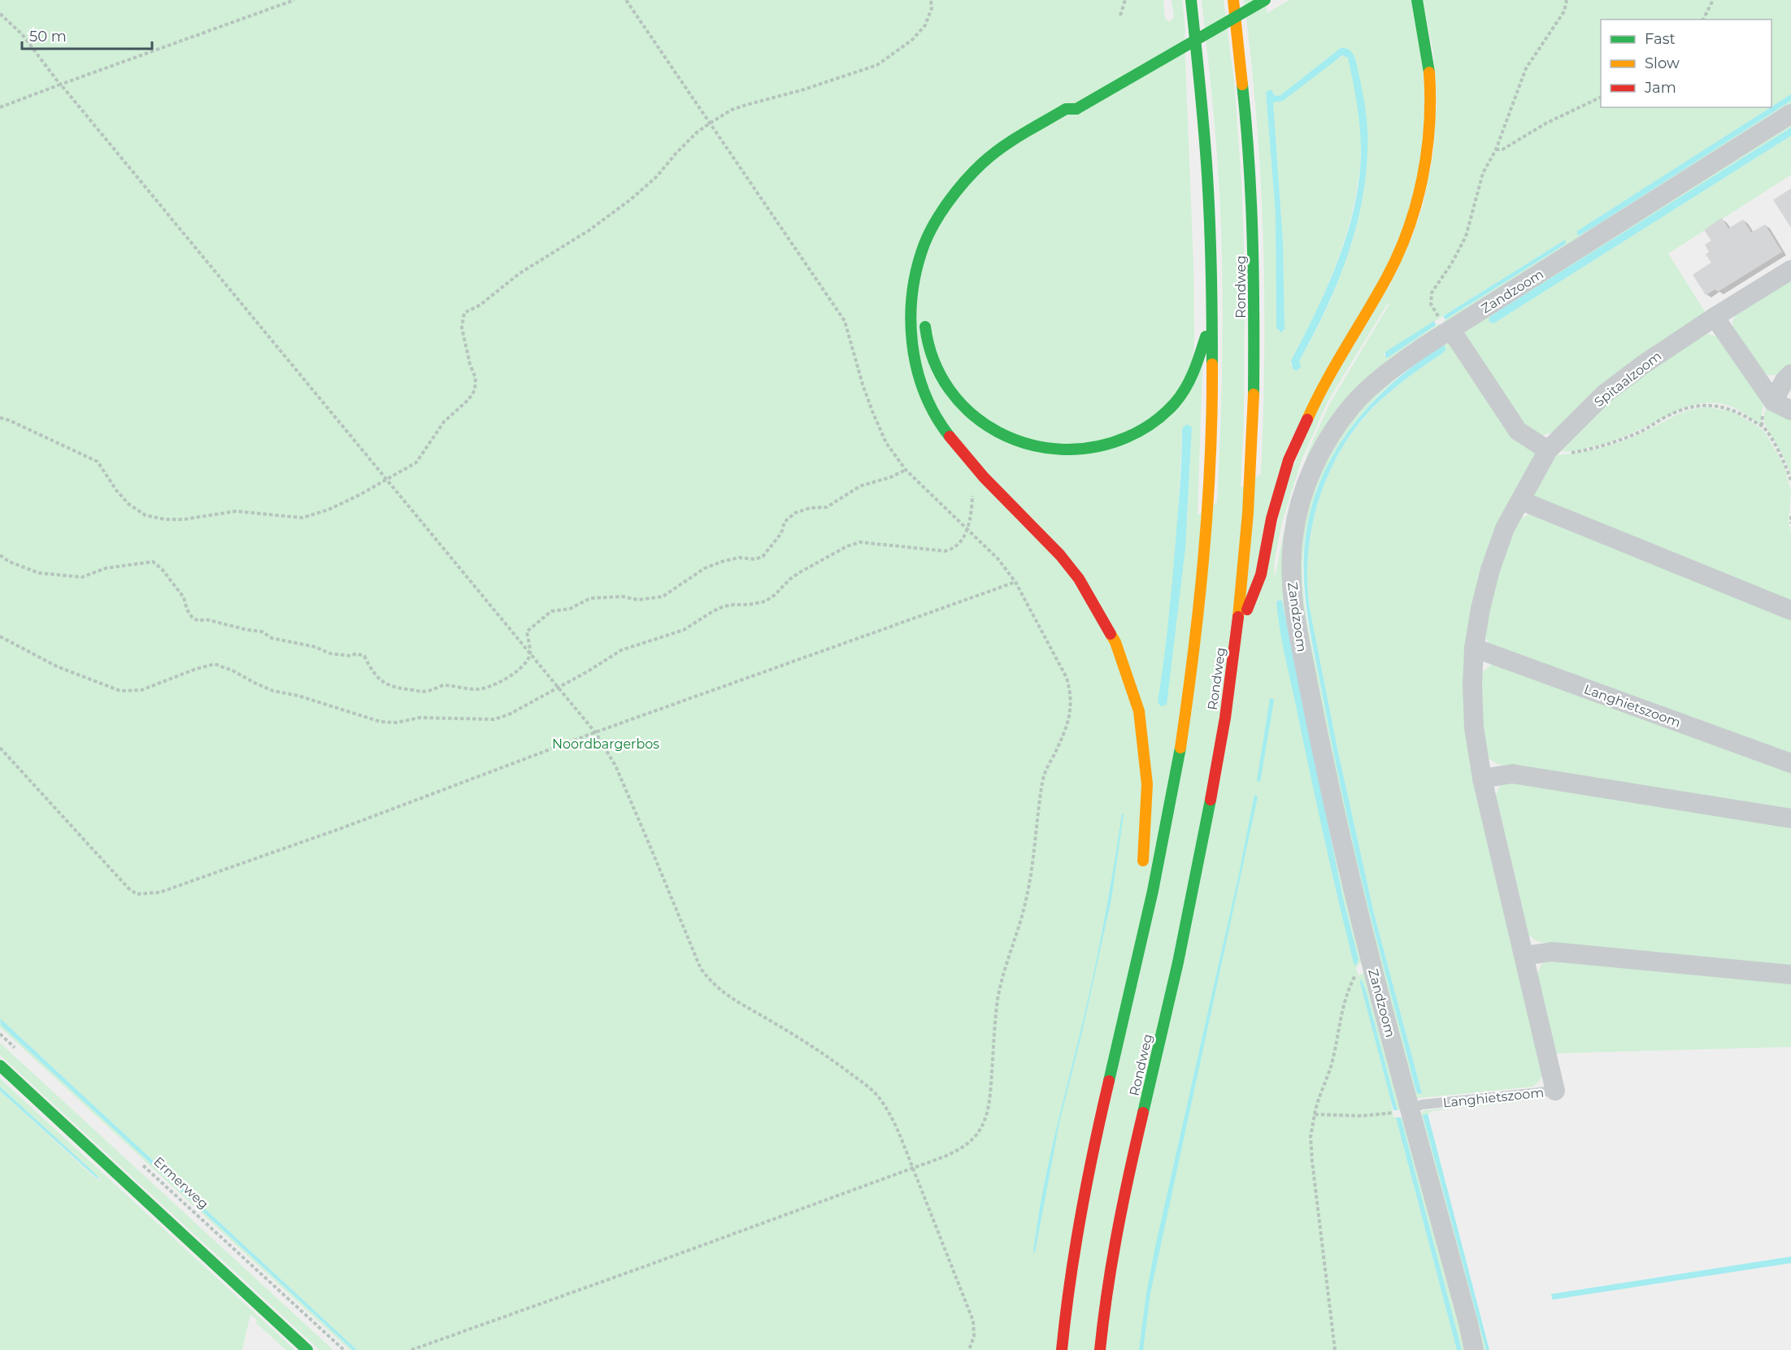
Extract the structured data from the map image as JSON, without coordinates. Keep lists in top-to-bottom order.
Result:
{
  "streets": {
    "main road": ["Rondweg"],
    "street": ["Zandzoom", "Spitaalzoom", "Langhietszoom"],
    "path": ["Ermerweg"]
  },
  "crossings": [
    ["Zandzoom", "Langhietszoom"],
    ["Spitaalzoom", "Langhietszoom"]
  ],
  "parks": ["Noordbargerbos"],
  "legend": ["Fast", "Slow", "Jam"],
  "scale_bar": "50 m"
}
